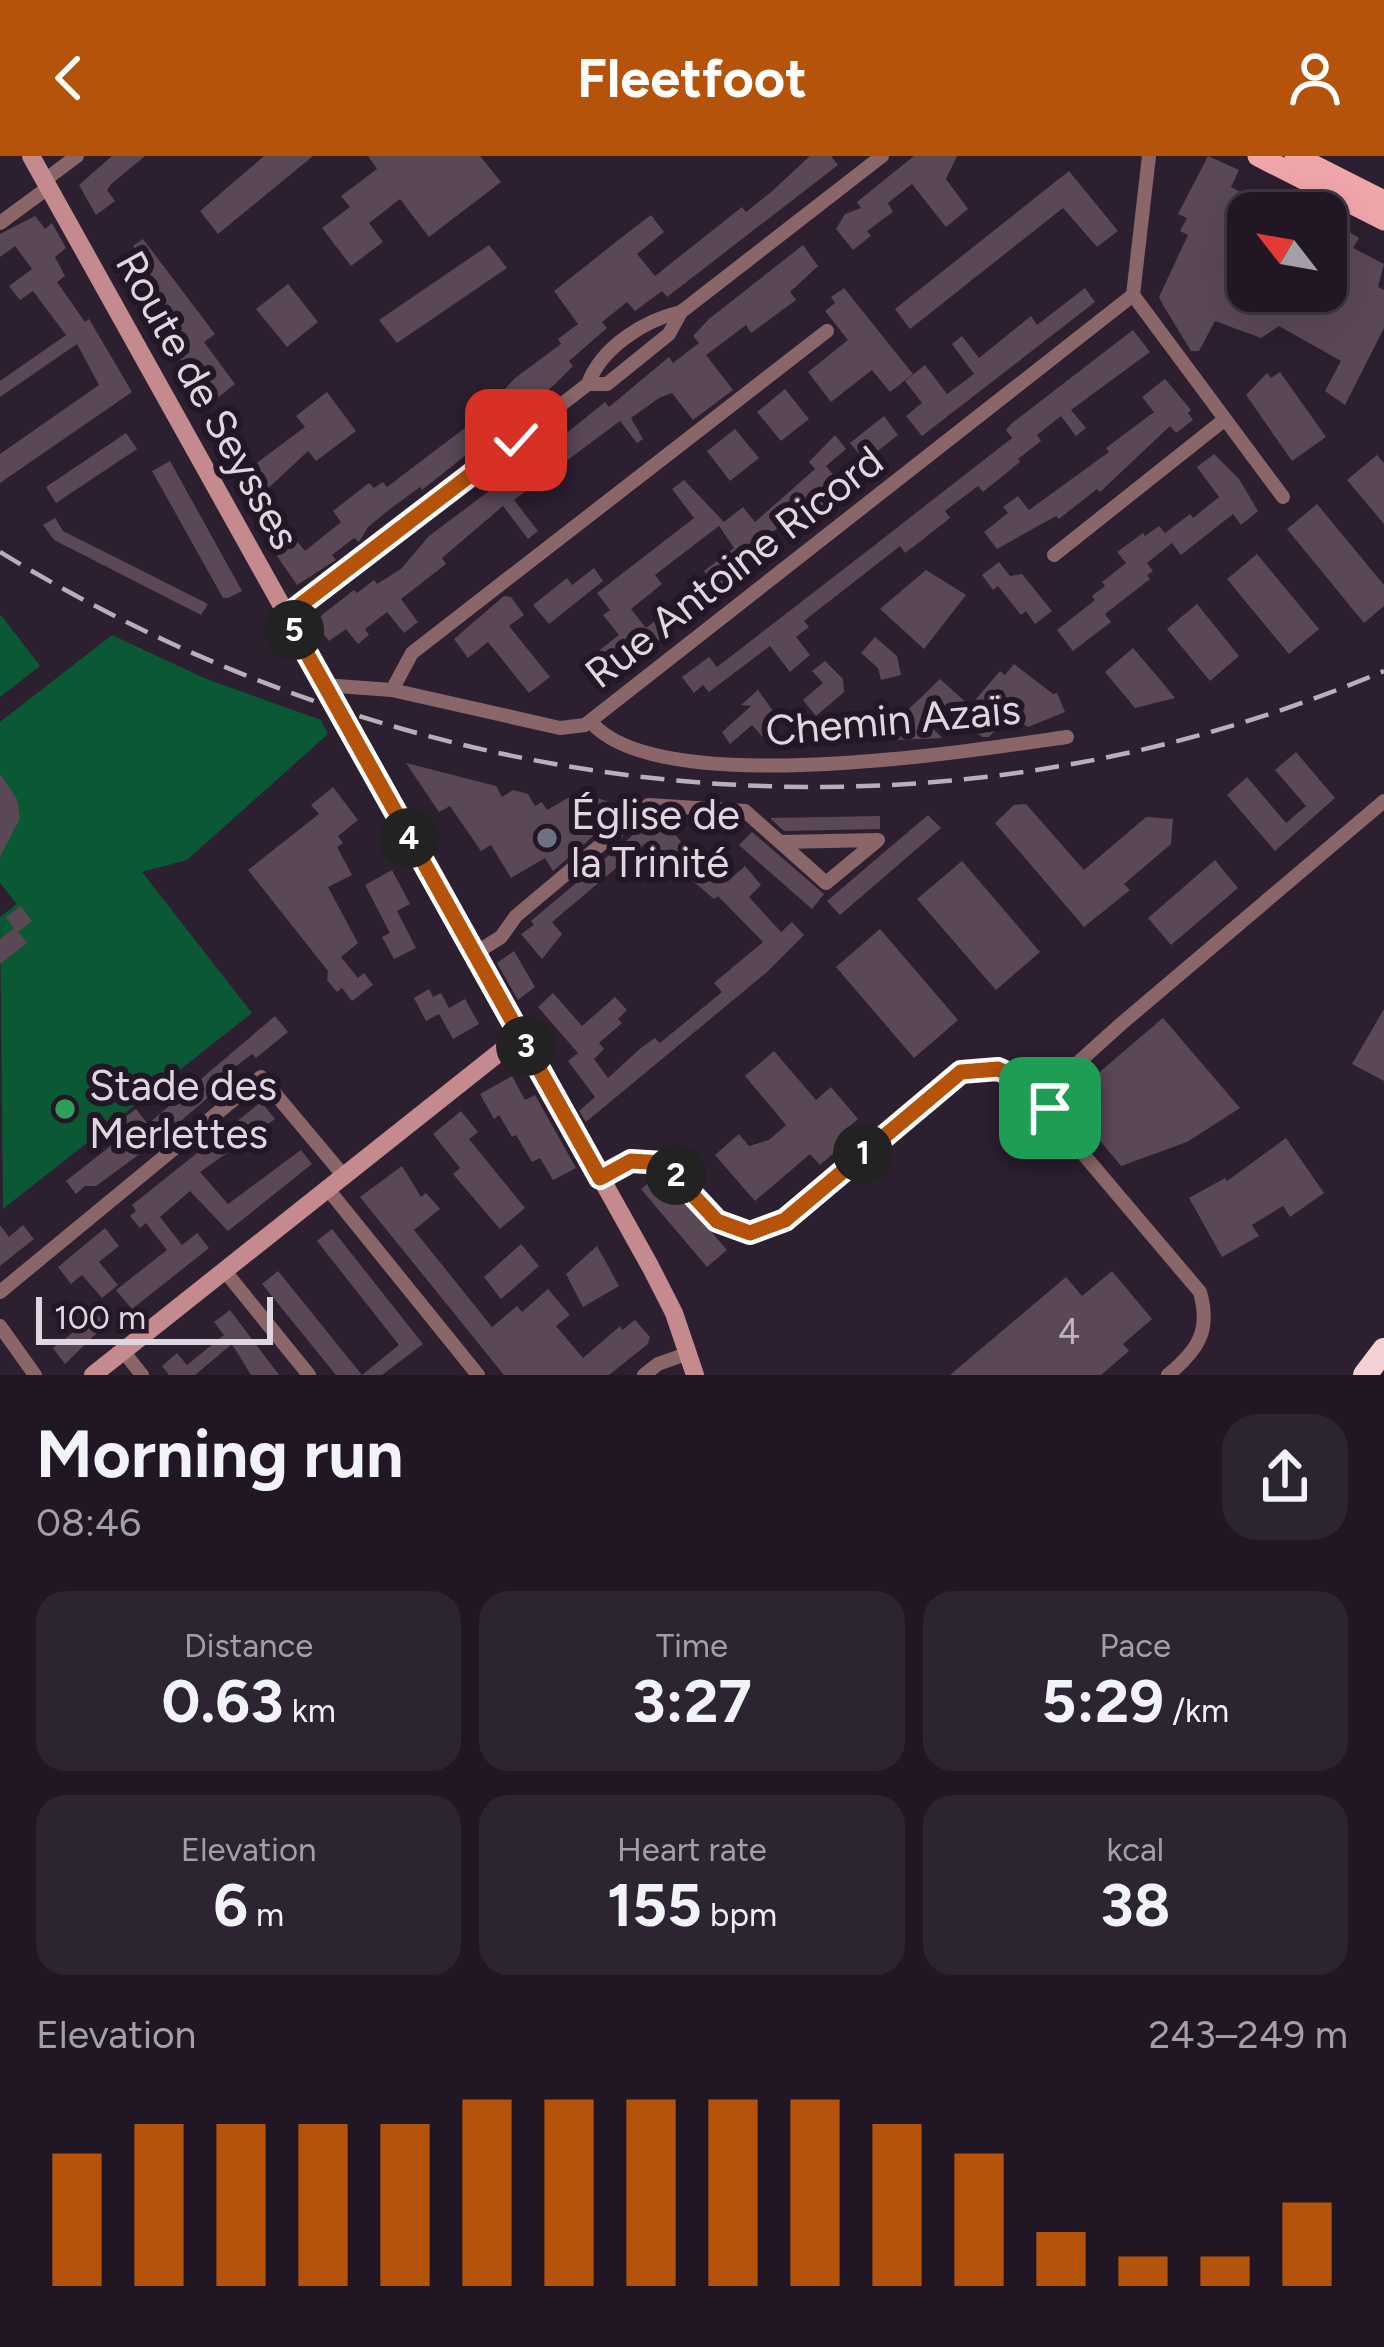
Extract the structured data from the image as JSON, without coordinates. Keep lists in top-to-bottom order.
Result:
{
  "streets": {
    "main road": ["Route de Seysses"],
    "street": ["Rue Antoine Ricord", "Chemin Azaïs"]
  },
  "crossings": [
    ["Route de Seysses", "Rue Antoine Ricord"],
    ["Rue Antoine Ricord", "Chemin Azaïs"]
  ],
  "places": ["Église de la Trinité", "Stade des Merlettes"],
  "house_numbers": ["4"],
  "scale_bar": "100 m",
  "north": "top left",
  "page": {
    "header": "Fleetfoot",
    "pins": [
      "5",
      "4",
      "3",
      "1",
      "2"
    ],
    "scale": "100 m",
    "heading": ["Morning run", "08:46"],
    "stats": [
      ["Distance", "0.63 km"],
      ["Time", "3:27"],
      ["Pace", "5:29 /km"],
      ["Elevation", "6 m"],
      ["Heart rate", "155 bpm"],
      ["kcal", "38"]
    ],
    "chart": ["Elevation", "243–249 m"]
  }
}
